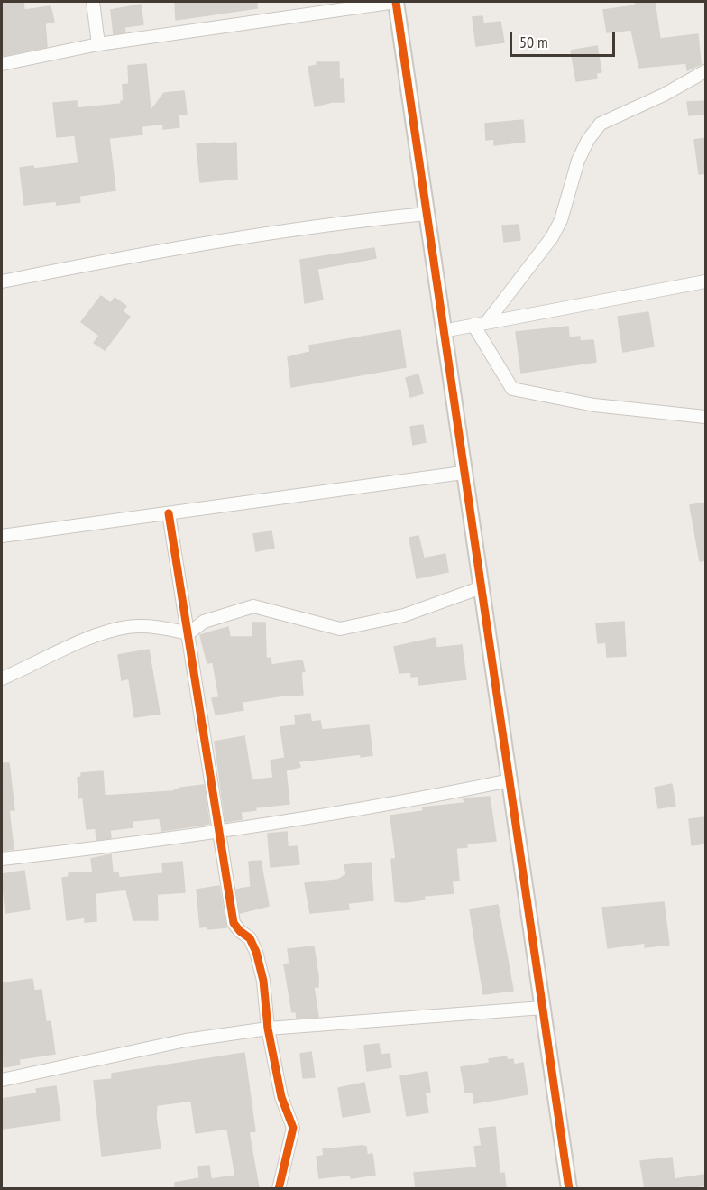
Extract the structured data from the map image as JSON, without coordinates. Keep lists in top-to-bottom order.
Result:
{
  "scale_bar": "50 m"
}
